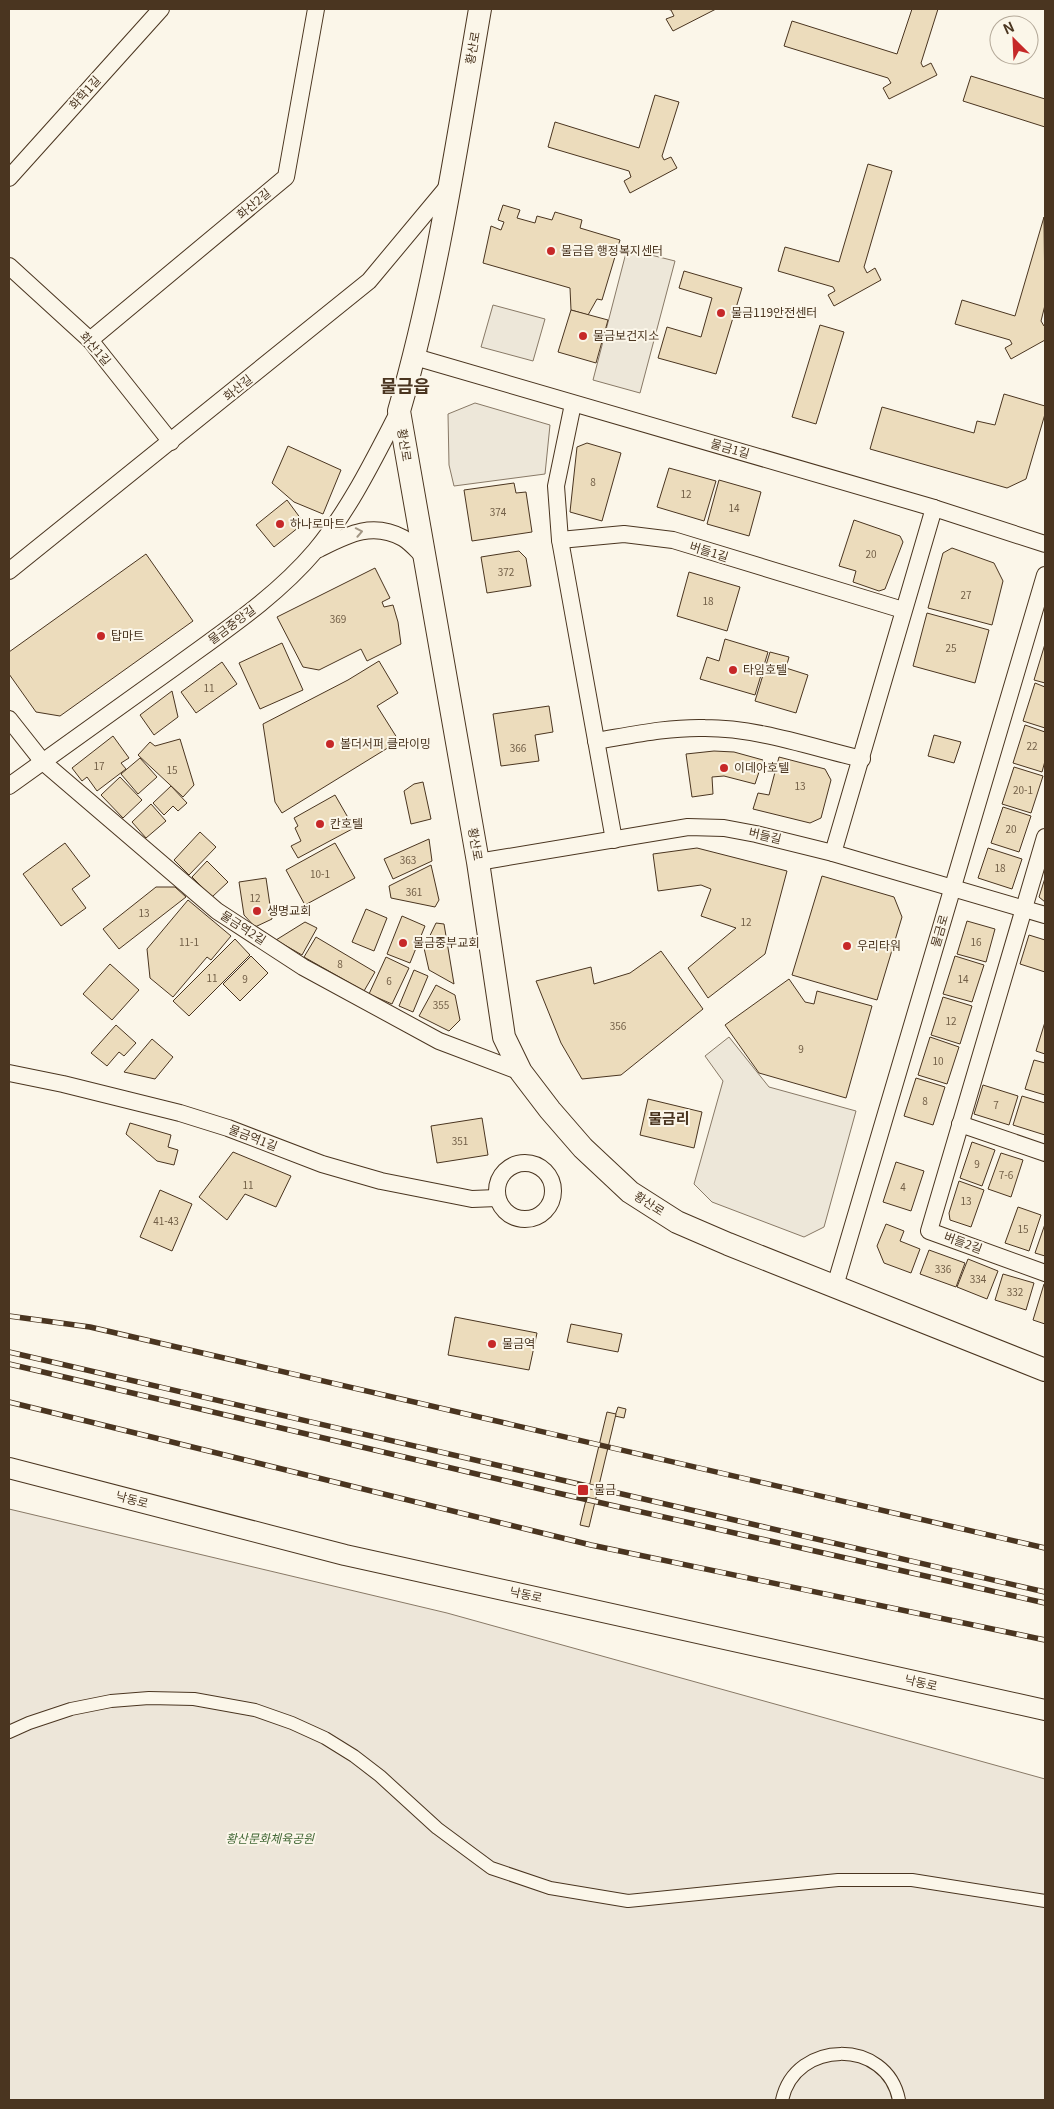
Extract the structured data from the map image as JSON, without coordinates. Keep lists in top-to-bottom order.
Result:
{
  "streets": {
    "main road": ["황산로"],
    "street": [
      "화학1길",
      "화산2길",
      "화산1길",
      "화산길",
      "물금1길",
      "버들1길",
      "물금중앙길",
      "버들길",
      "물금역2길",
      "물금로",
      "물금역1길",
      "버들2길",
      "낙동로"
    ]
  },
  "crossings": [
    ["황산로", "화산길"],
    ["황산로", "물금1길"],
    ["황산로", "물금중앙길"],
    ["황산로", "버들길"],
    ["황산로", "물금역2길"],
    ["황산로", "물금로"],
    ["화산2길", "화산1길"],
    ["화산1길", "화산길"],
    ["물금중앙길", "물금역2길"],
    ["버들길", "물금로"],
    ["버들길", "버들2길"]
  ],
  "districts": ["물금읍", "물금리"],
  "parks": ["황산문화체육공원"],
  "places": {
    "other": [
      "물금읍 행정복지센터",
      "물금119안전센터",
      "물금보건지소",
      "하나로마트",
      "탑마트",
      "타임호텔",
      "볼더서퍼 클라이밍",
      "이데아호텔",
      "칸호텔",
      "생명교회",
      "물금중부교회",
      "우리타워",
      "물금역"
    ],
    "transit": ["물금"]
  },
  "house_numbers": [
    "8",
    "12",
    "14",
    "374",
    "20",
    "372",
    "27",
    "18",
    "369",
    "25",
    "11",
    "22",
    "366",
    "17",
    "15",
    "13",
    "20-1",
    "20",
    "363",
    "18",
    "10-1",
    "361",
    "12",
    "13",
    "12",
    "11-1",
    "16",
    "8",
    "11",
    "9",
    "14",
    "6",
    "355",
    "12",
    "356",
    "9",
    "10",
    "8",
    "7",
    "351",
    "9",
    "7-6",
    "11",
    "4",
    "13",
    "41-43",
    "15",
    "336",
    "334",
    "332"
  ],
  "north": "top left"
}
